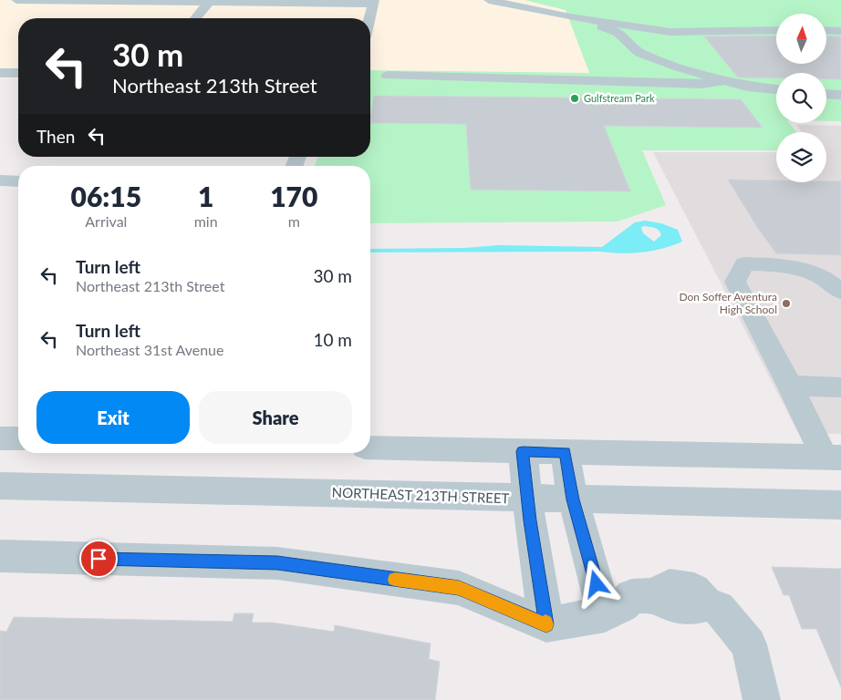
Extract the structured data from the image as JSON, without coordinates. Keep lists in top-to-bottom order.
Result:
{
  "streets": {
    "street": ["NORTHEAST 213TH STREET"]
  },
  "places": ["Gulfstream Park", "Don Soffer Aventura High School"],
  "north": "top",
  "page": {
    "turn": ["30 m", "Northeast 213th Street"],
    "then": "Then",
    "eta": [
      "06:15",
      "Arrival",
      "1",
      "min",
      "170",
      "m"
    ],
    "list": [
      {
        "name": "Turn left",
        "note": "Northeast 213th Street",
        "value": "30 m"
      },
      {
        "name": "Turn left",
        "note": "Northeast 31st Avenue",
        "value": "10 m"
      }
    ],
    "buttons": ["Exit", "Share"]
  }
}
